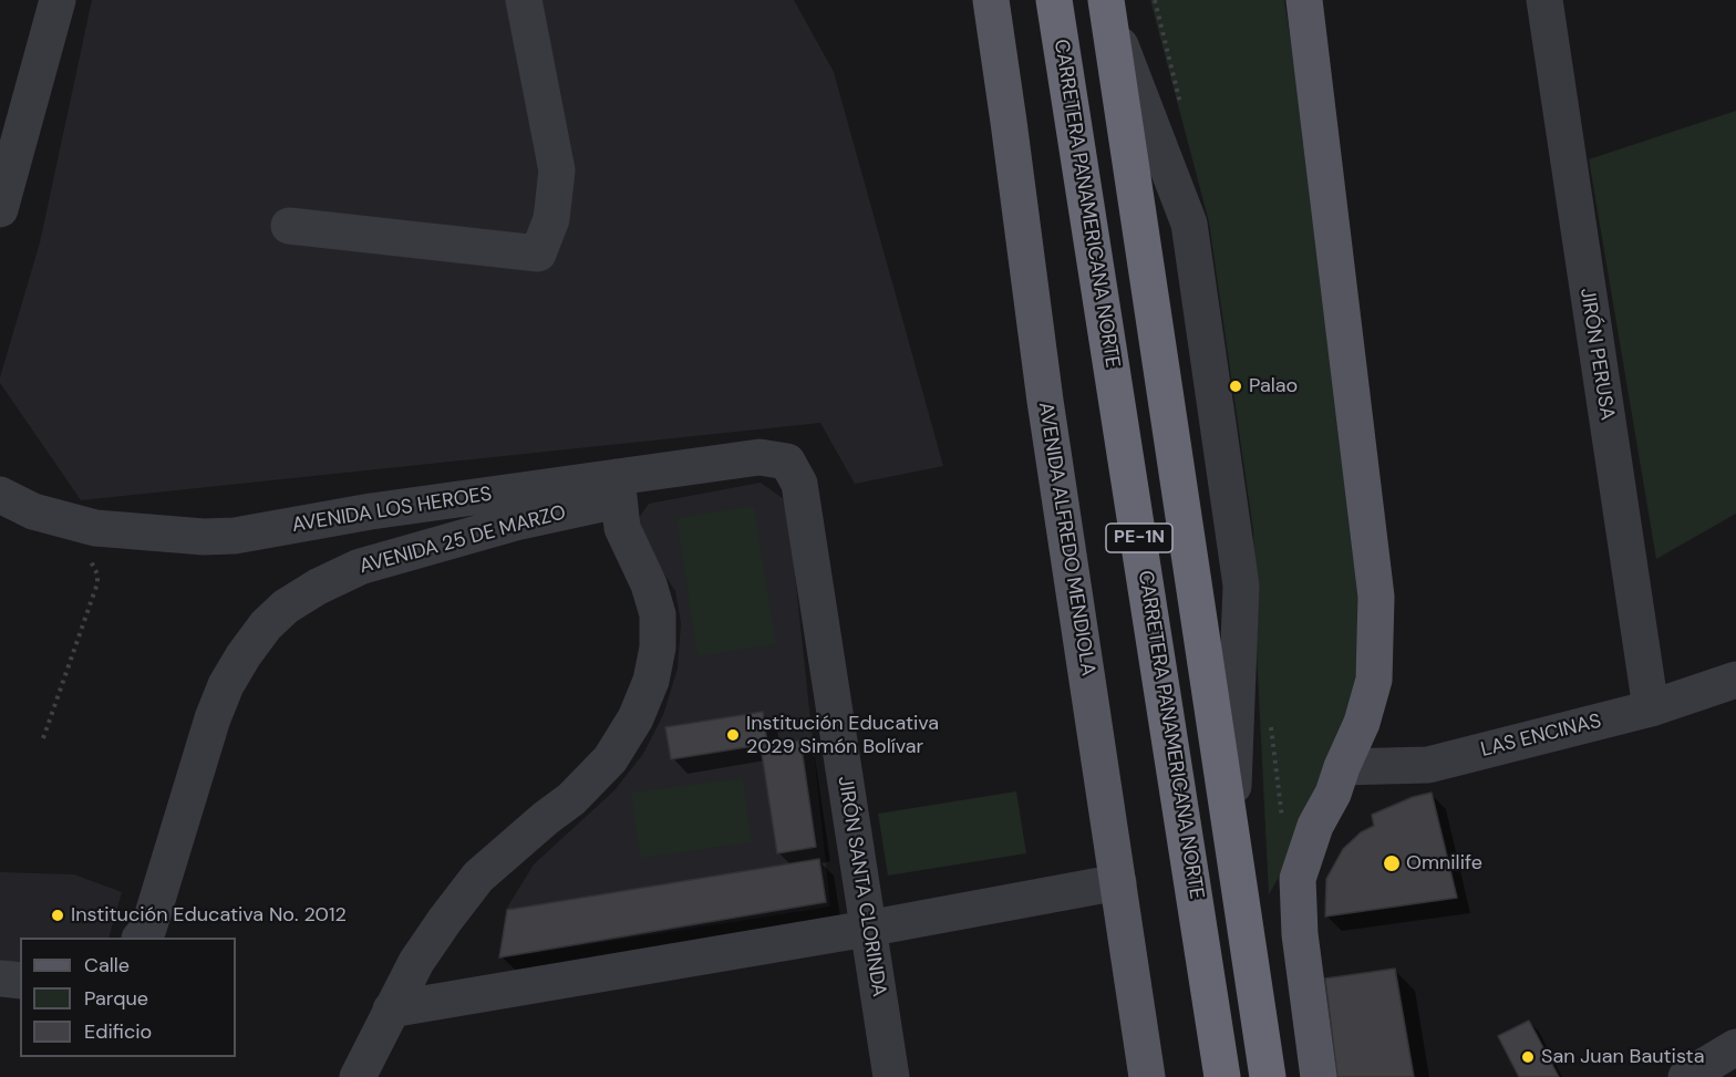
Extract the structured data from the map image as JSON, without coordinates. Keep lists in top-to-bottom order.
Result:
{
  "streets": {
    "highway": ["CARRETERA PANAMERICANA NORTE", "PE-1N"],
    "main road": ["AVENIDA ALFREDO MENDIOLA"],
    "street": [
      "JIRÓN PERUSA",
      "AVENIDA LOS HEROES",
      "AVENIDA 25 DE MARZO",
      "LAS ENCINAS",
      "JIRÓN SANTA CLORINDA"
    ]
  },
  "crossings": [
    ["JIRÓN PERUSA", "LAS ENCINAS"],
    ["AVENIDA LOS HEROES", "AVENIDA 25 DE MARZO"],
    ["AVENIDA LOS HEROES", "JIRÓN SANTA CLORINDA"]
  ],
  "places": [
    "Palao",
    "Institución Educativa 2029 Simón Bolívar",
    "Omnilife",
    "Institución Educativa No. 2012",
    "San Juan Bautista"
  ],
  "legend": ["Calle", "Parque", "Edificio"]
}
